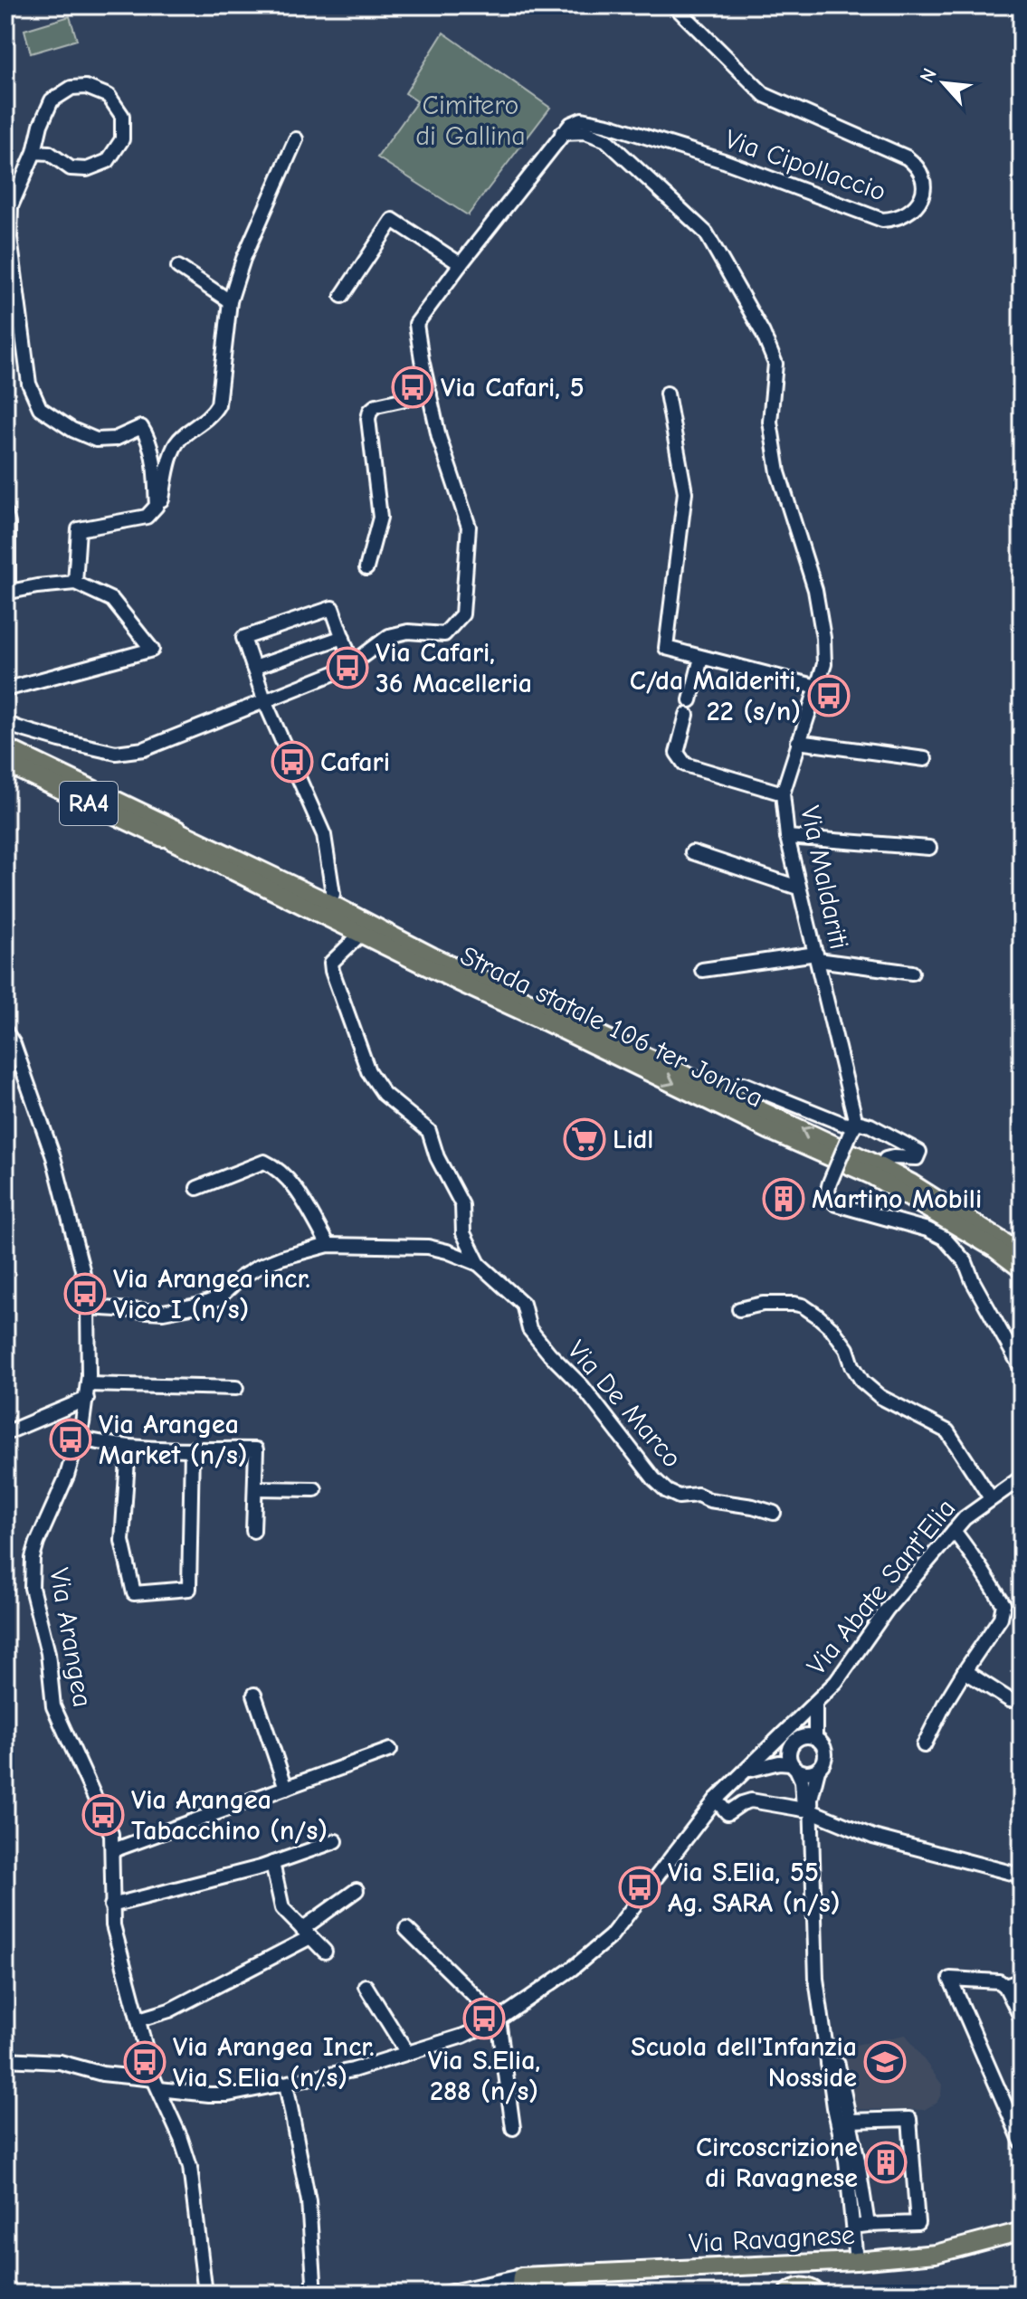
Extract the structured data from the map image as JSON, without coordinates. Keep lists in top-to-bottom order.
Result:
{
  "streets": {
    "highway": ["RA4"],
    "main road": ["Strada statale 106 ter Jonica", "Via Ravagnese"],
    "street": [
      "Via Cipollaccio",
      "Via Maldariti",
      "Via De Marco",
      "Via Abate Sant'Elia",
      "Via Arangea"
    ]
  },
  "crossings": [
    ["Via Cipollaccio", "Via Maldariti"],
    ["RA4", "Strada statale 106 ter Jonica"],
    ["Via Abate Sant'Elia", "Via Arangea"]
  ],
  "parks": ["Cimitero di Gallina"],
  "places": {
    "bus stop": [
      "Via Cafari, 5",
      "Via Cafari, 36 Macelleria",
      "C/da Malderiti, 22 (s/n)",
      "Cafari",
      "Via Arangea incr. Vico I (n/s)",
      "Via Arangea Market (n/s)",
      "Via Arangea Tabacchino (n/s)",
      "Via S.Elia, 55 Ag. SARA (n/s)",
      "Via S.Elia, 288 (n/s)",
      "Via Arangea Incr. Via S.Elia (n/s)"
    ],
    "supermarket": ["Lidl"],
    "building": ["Martino Mobili", "Circoscrizione di Ravagnese"],
    "school or university": ["Scuola dell'Infanzia Nosside"]
  },
  "north": "top left"
}
